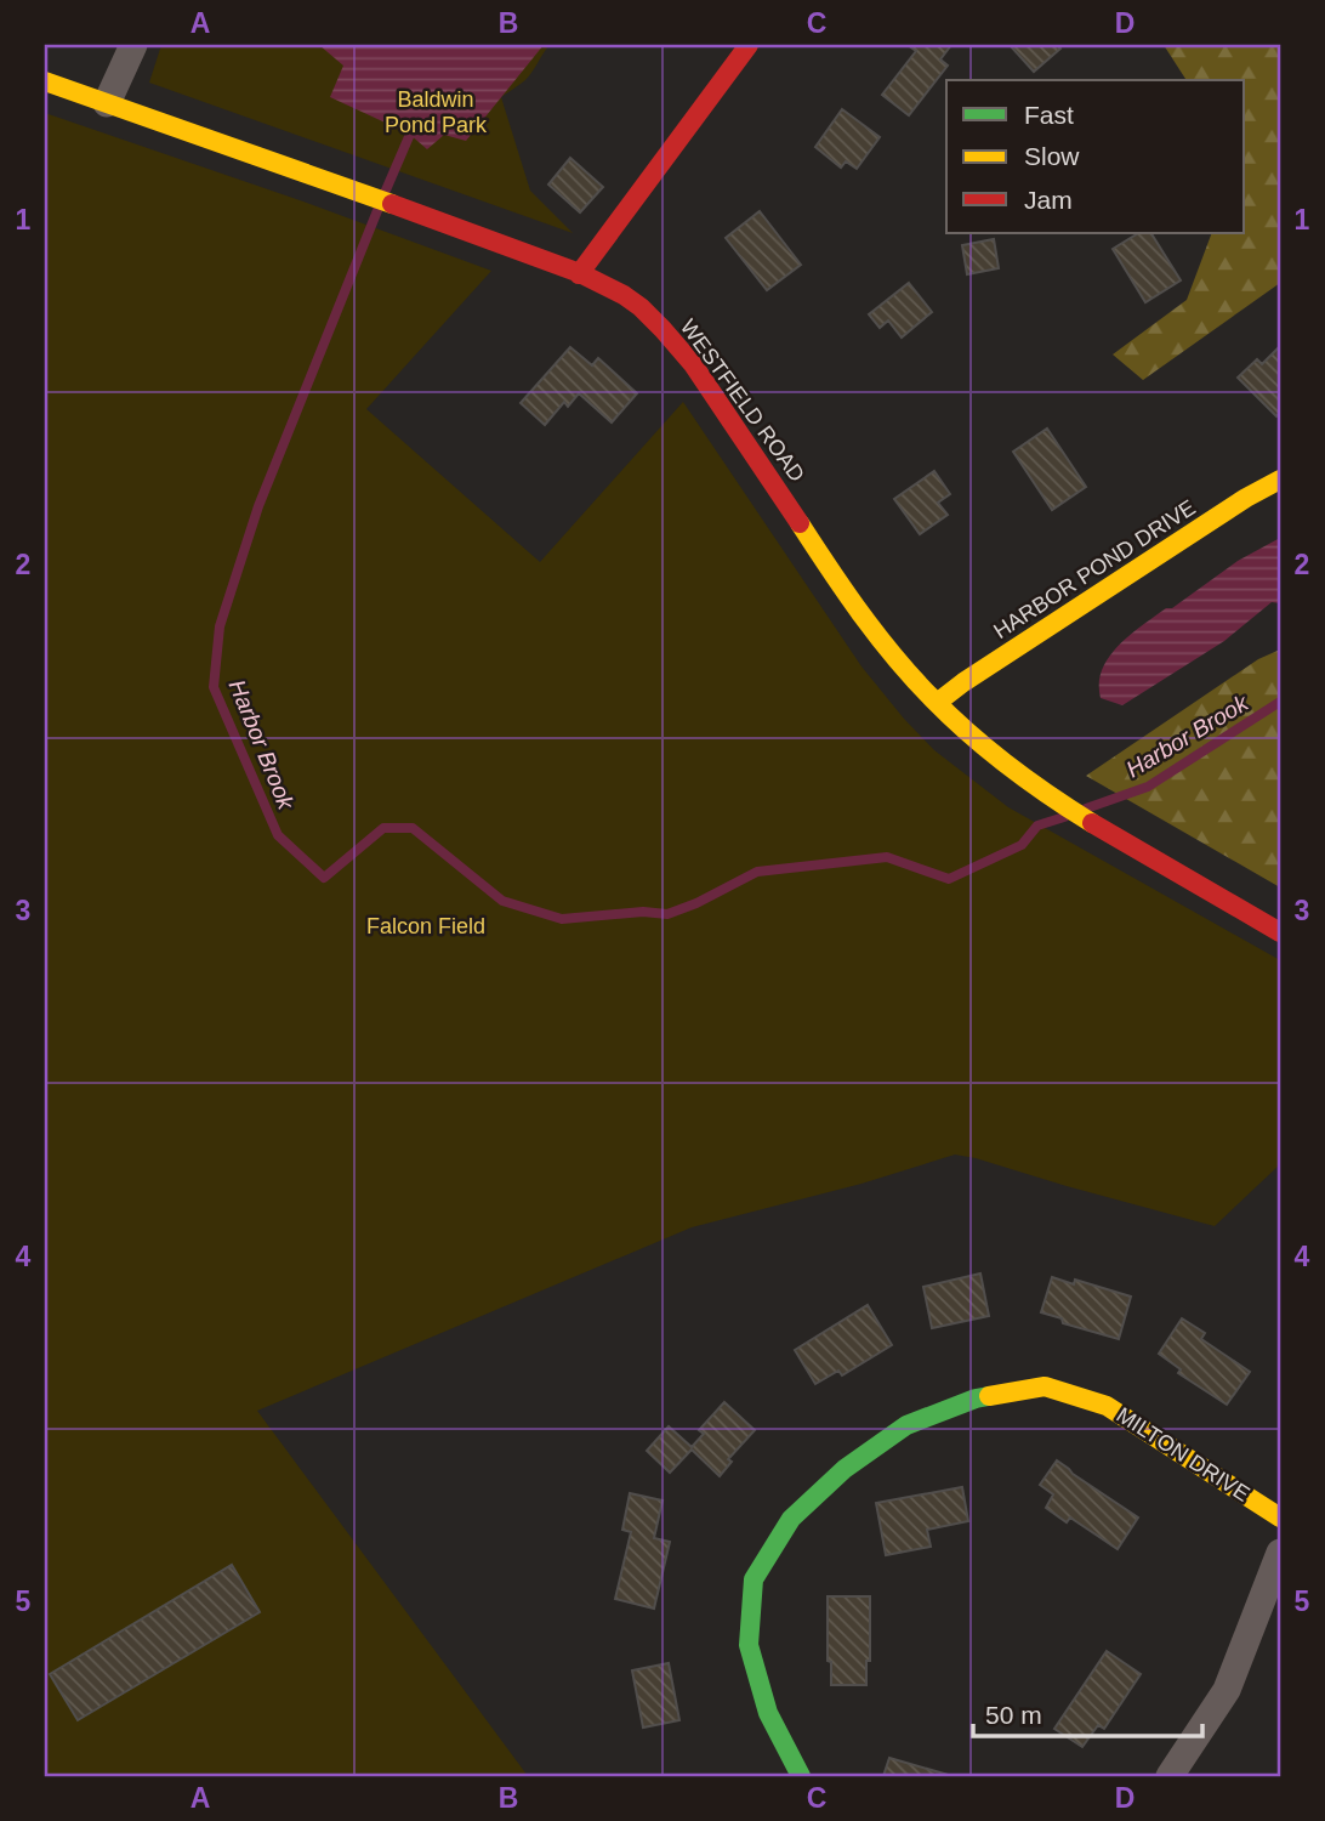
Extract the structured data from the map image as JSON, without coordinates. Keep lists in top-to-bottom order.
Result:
{
  "streets": {
    "street": ["WESTFIELD ROAD", "HARBOR POND DRIVE", "MILTON DRIVE"]
  },
  "crossings": [
    ["WESTFIELD ROAD", "HARBOR POND DRIVE"]
  ],
  "water": ["Harbor Brook"],
  "parks": ["Baldwin Pond Park", "Falcon Field"],
  "legend": ["Fast", "Slow", "Jam"],
  "scale_bar": "50 m",
  "grid": {
    "columns": [
      "A",
      "B",
      "C",
      "D"
    ],
    "rows": [
      "1",
      "2",
      "3",
      "4",
      "5"
    ]
  }
}
